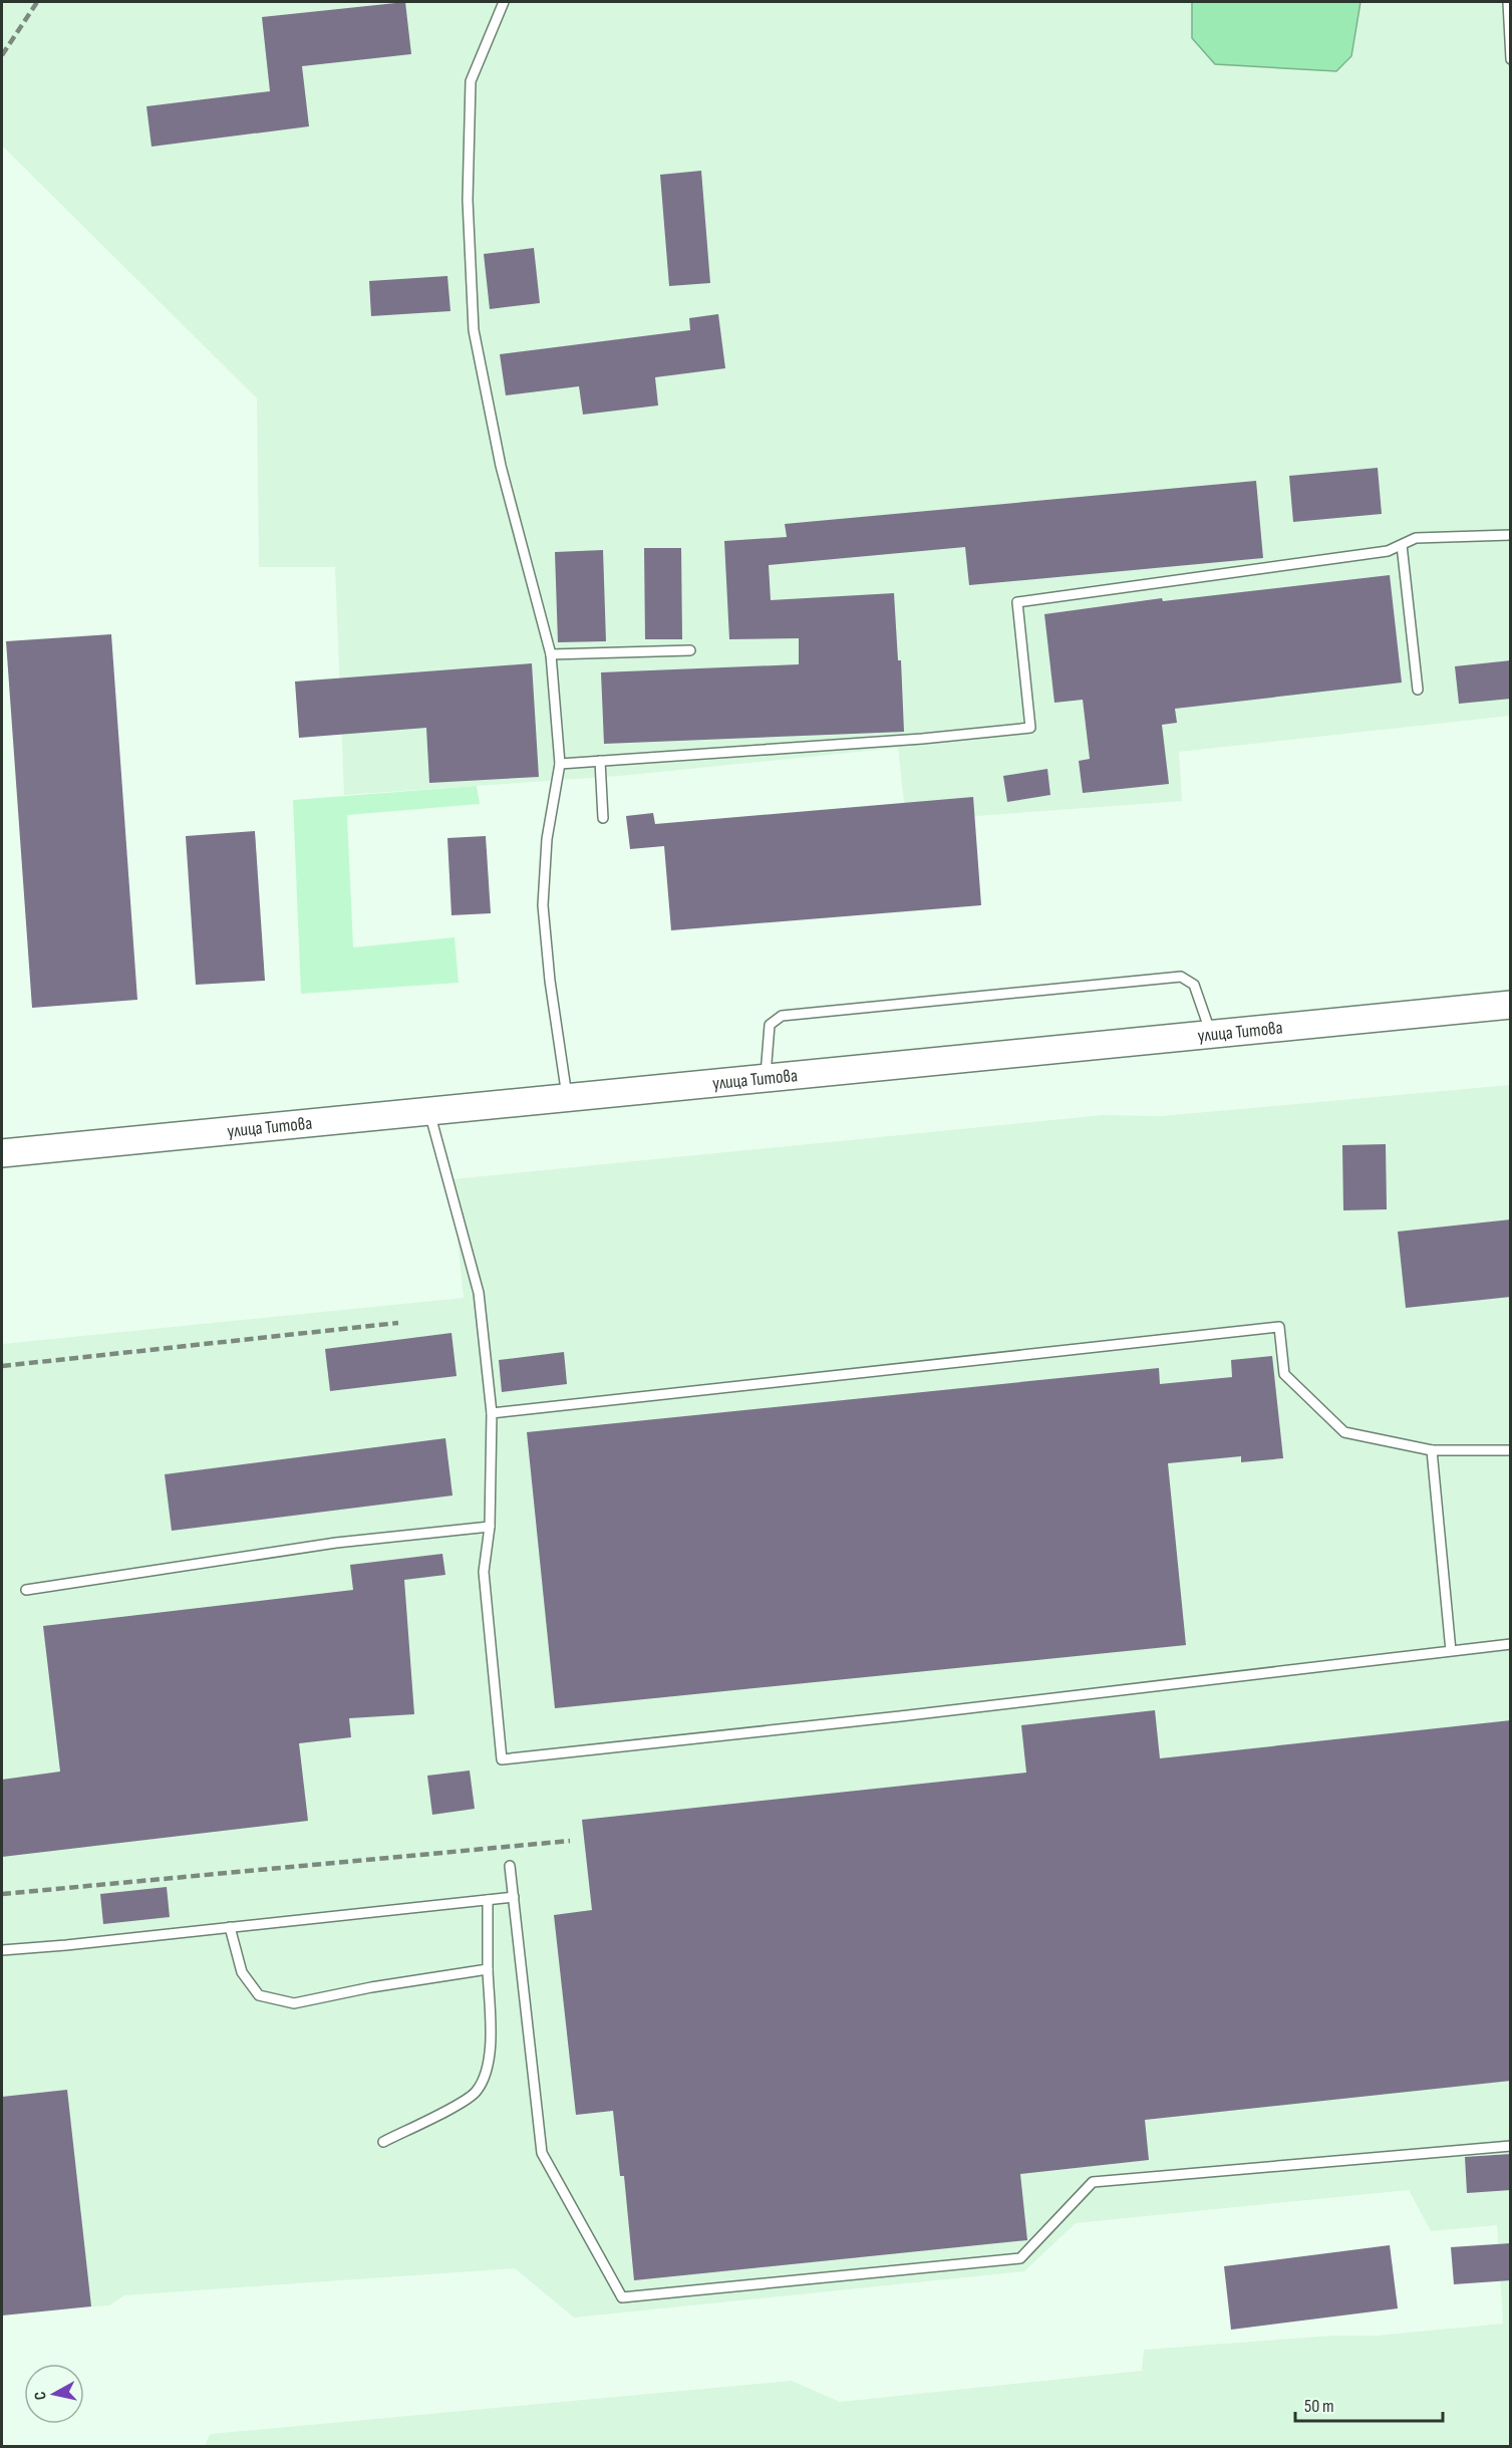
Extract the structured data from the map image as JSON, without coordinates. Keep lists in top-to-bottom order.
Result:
{
  "streets": {
    "main road": ["улица Титова"]
  },
  "scale_bar": "50 m",
  "north": "left"
}
